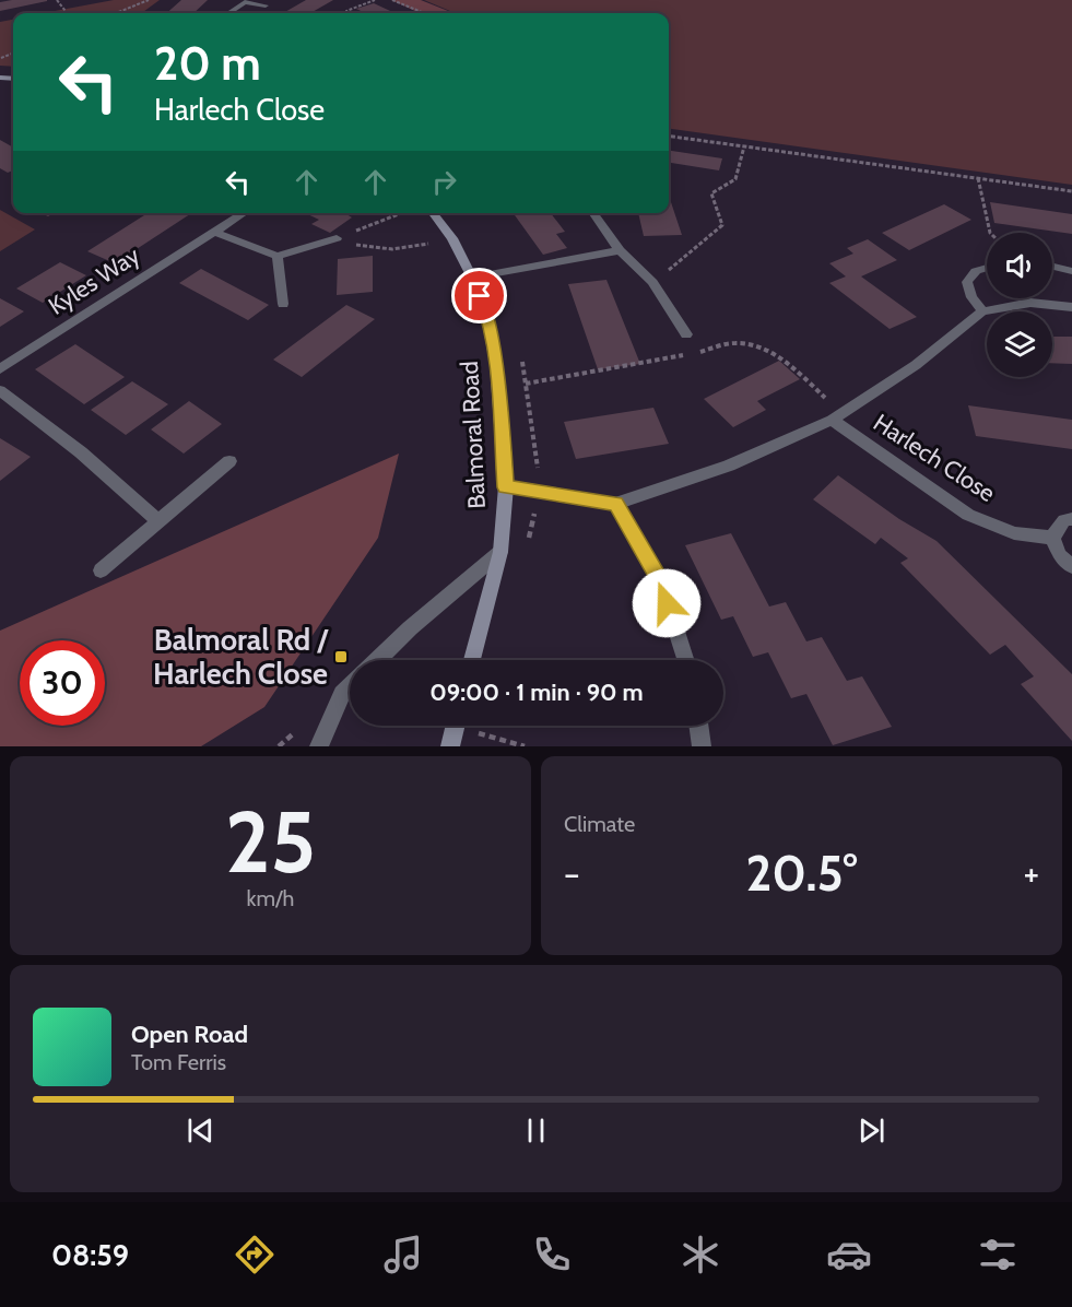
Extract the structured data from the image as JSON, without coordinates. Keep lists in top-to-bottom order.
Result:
{
  "streets": {
    "street": ["Kyles Way", "Balmoral Road", "Harlech Close"]
  },
  "crossings": [
    ["Balmoral Road", "Harlech Close"]
  ],
  "places": {
    "transit": ["Balmoral Rd / Harlech Close"]
  },
  "page": {
    "turn": ["20 m", "Harlech Close"],
    "limit": "30",
    "trip": "09:00 · 1 min · 90 m",
    "tile": [
      ["25", "km/h"],
      "Climate"
    ],
    "heat": ["−", "20.5°", "+"],
    "song": ["Open Road", "Tom Ferris"],
    "tabs": "08:59"
  }
}
